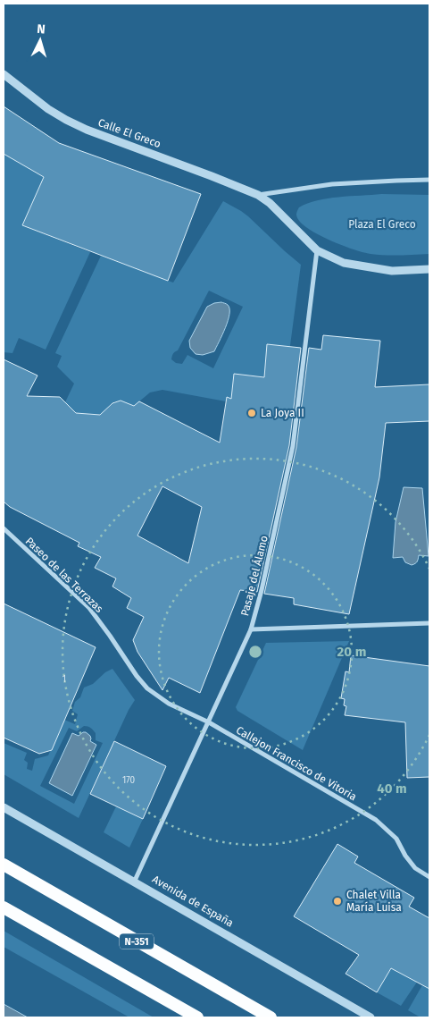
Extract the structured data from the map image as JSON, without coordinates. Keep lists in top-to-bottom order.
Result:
{
  "streets": {
    "highway": ["N-351"],
    "street": [
      "Calle El Greco",
      "Paseo de las Terrazas",
      "Pasaje del Álamo",
      "Callejon Francisco de Vitoria",
      "Avenida de España"
    ]
  },
  "crossings": [
    ["Calle El Greco", "Pasaje del Álamo"],
    ["Paseo de las Terrazas", "Pasaje del Álamo"],
    ["Paseo de las Terrazas", "Callejon Francisco de Vitoria"],
    ["Pasaje del Álamo", "Callejon Francisco de Vitoria"],
    ["Pasaje del Álamo", "Avenida de España"]
  ],
  "parks": ["Plaza El Greco"],
  "places": ["La Joya II", "Chalet Villa María Luisa"],
  "house_numbers": ["1", "170"],
  "north": "top",
  "rings": ["20 m", "40 m"]
}
